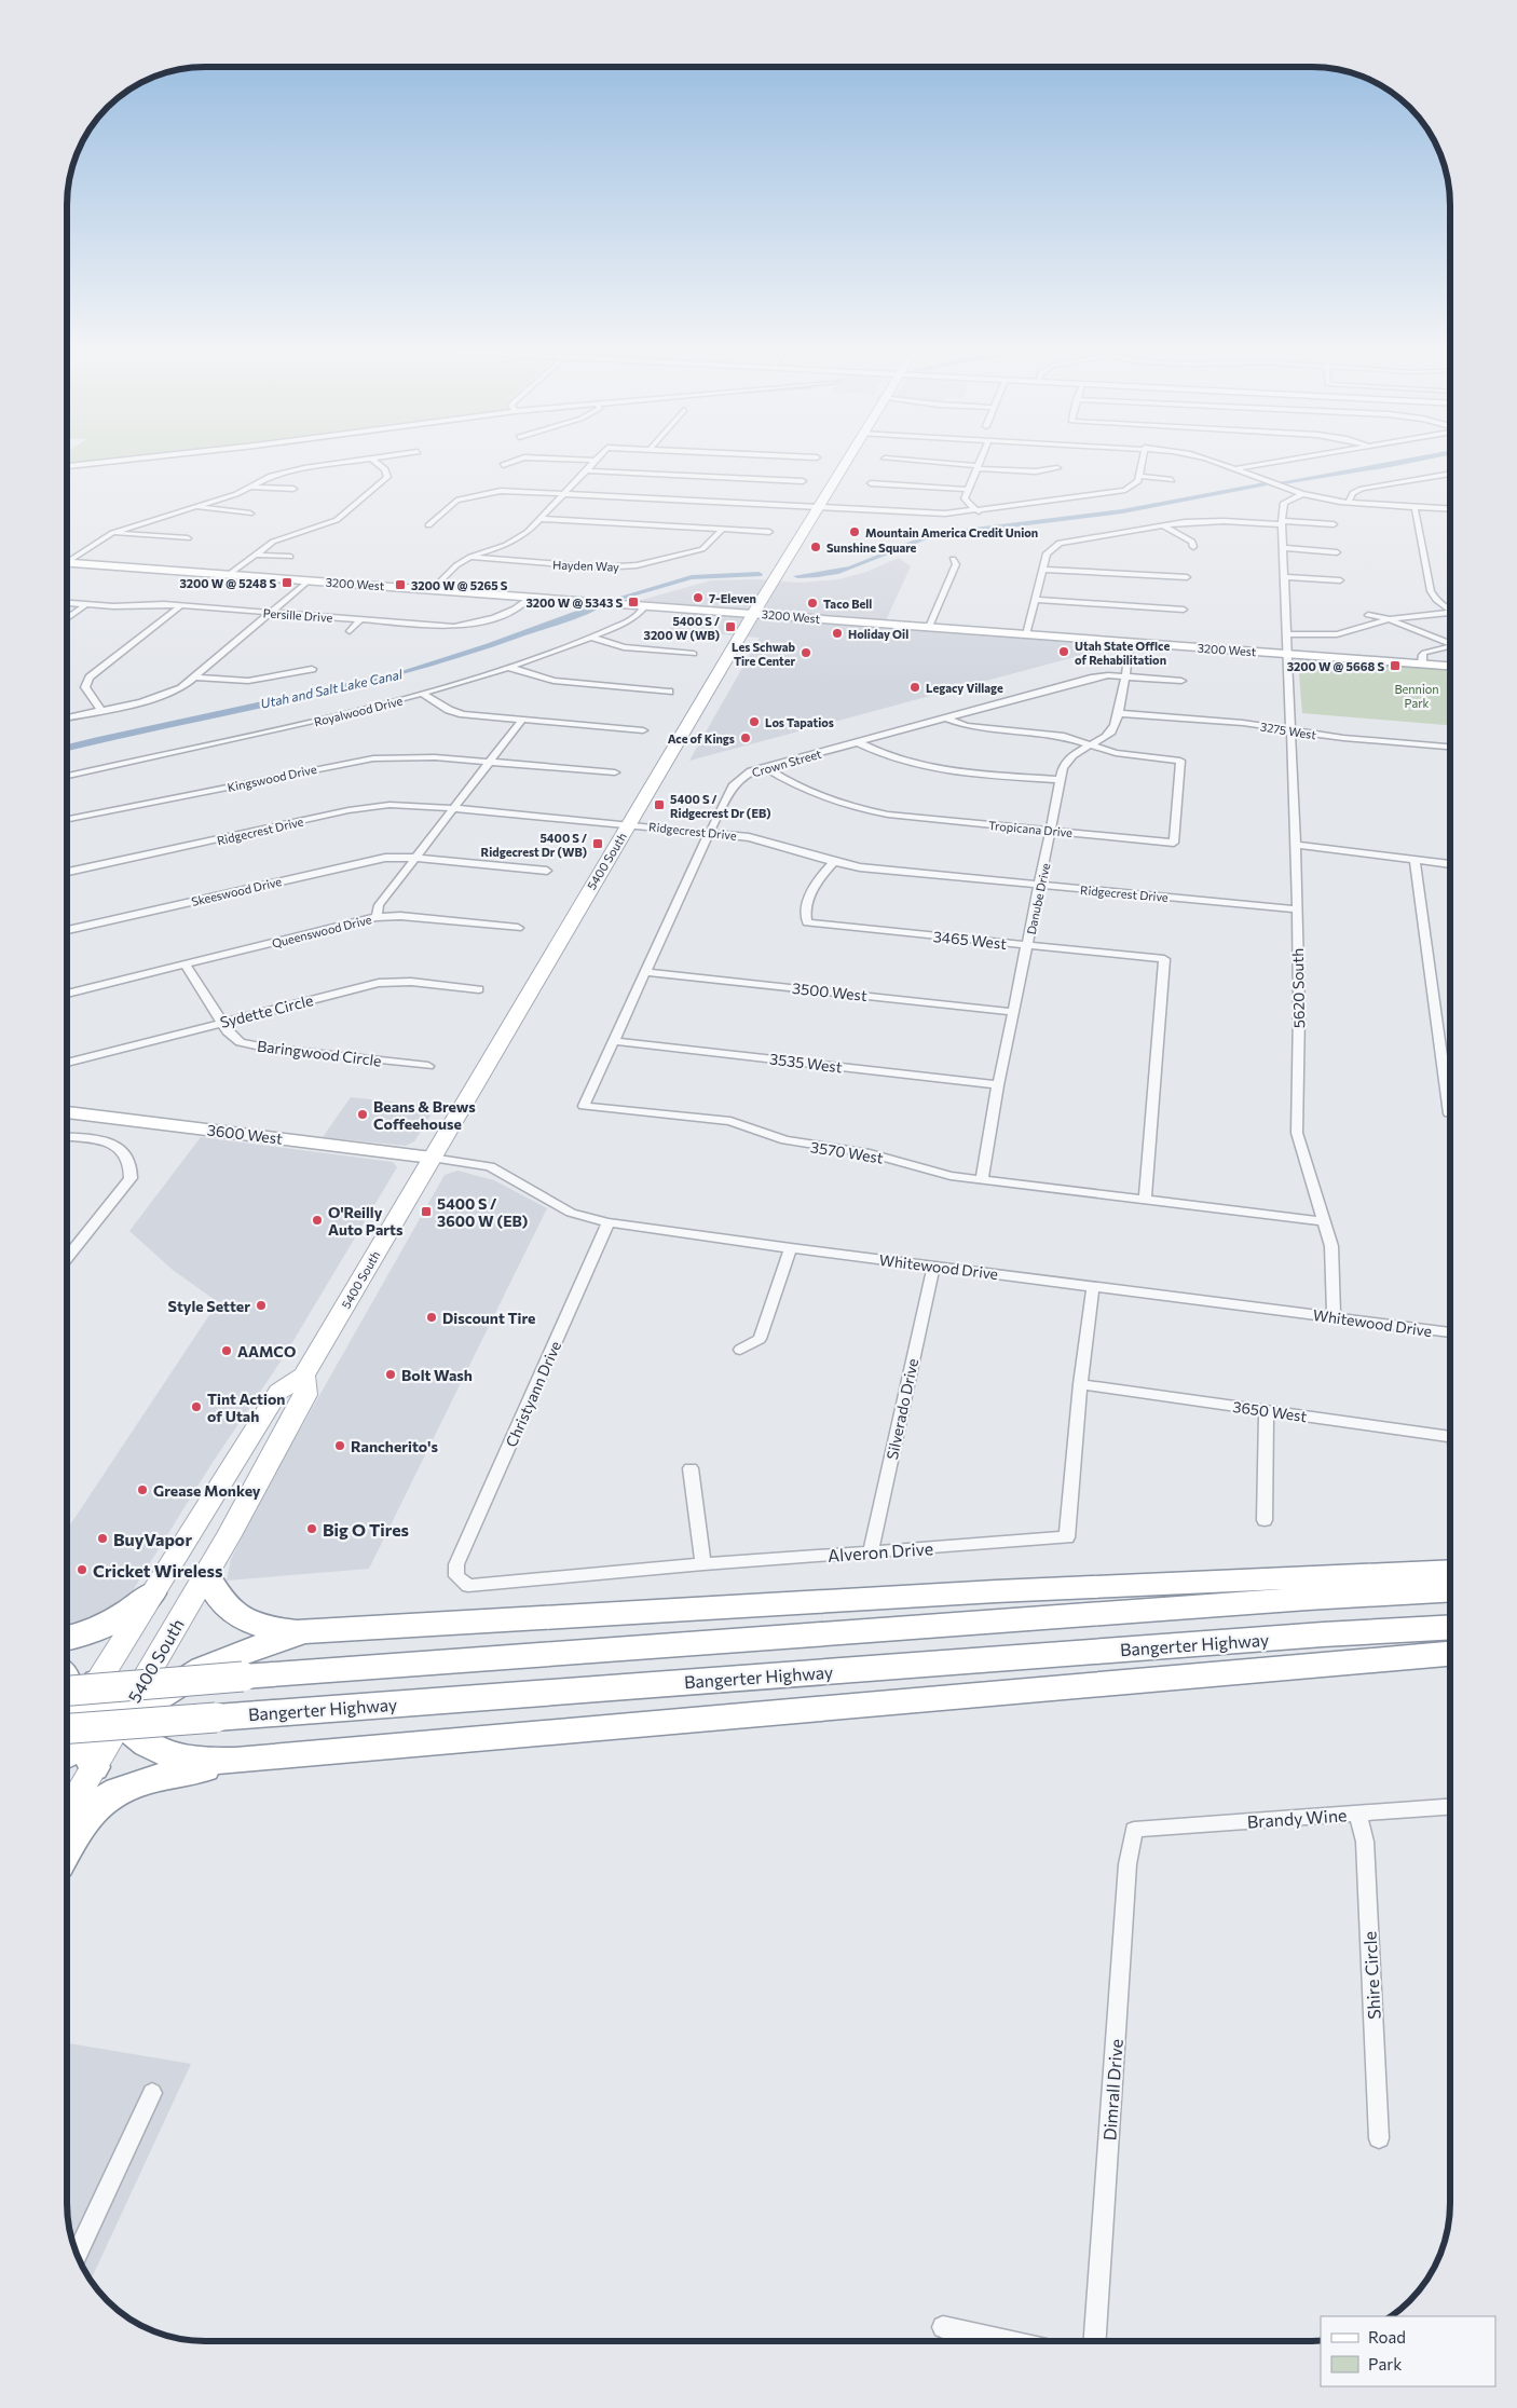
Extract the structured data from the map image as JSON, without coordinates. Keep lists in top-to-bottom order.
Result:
{
  "streets": {
    "highway": ["Bangerter Highway"],
    "main road": ["5400 South"],
    "street": [
      "Hayden Way",
      "3200 West",
      "Persille Drive",
      "Royalwood Drive",
      "3275 West",
      "Crown Street",
      "Kingswood Drive",
      "Tropicana Drive",
      "Ridgecrest Drive",
      "Skeeswood Drive",
      "Danube Drive",
      "Queenswood Drive",
      "3465 West",
      "5620 South",
      "3500 West",
      "Sydette Circle",
      "Baringwood Circle",
      "3535 West",
      "3600 West",
      "3570 West",
      "Whitewood Drive",
      "Christyann Drive",
      "Silverado Drive",
      "3650 West",
      "Alveron Drive",
      "Brandy Wine",
      "Shire Circle",
      "Dimrall Drive"
    ]
  },
  "crossings": [
    ["3200 West", "Persille Drive"],
    ["3200 West", "Royalwood Drive"],
    ["3200 West", "5400 South"],
    ["3200 West", "Danube Drive"],
    ["3200 West", "5620 South"],
    ["3275 West", "Danube Drive"],
    ["3275 West", "5620 South"],
    ["Crown Street", "Tropicana Drive"],
    ["Crown Street", "Ridgecrest Drive"],
    ["Crown Street", "Danube Drive"],
    ["Crown Street", "3500 West"],
    ["Crown Street", "3535 West"],
    ["Crown Street", "3570 West"],
    ["Kingswood Drive", "Queenswood Drive"],
    ["Tropicana Drive", "Danube Drive"],
    ["Ridgecrest Drive", "5400 South"],
    ["Ridgecrest Drive", "Danube Drive"],
    ["Ridgecrest Drive", "Queenswood Drive"],
    ["Ridgecrest Drive", "3465 West"],
    ["Ridgecrest Drive", "5620 South"],
    ["5400 South", "3600 West"],
    ["5400 South", "Whitewood Drive"],
    ["5400 South", "Bangerter Highway"],
    ["Skeeswood Drive", "Queenswood Drive"],
    ["Danube Drive", "3465 West"],
    ["Danube Drive", "3500 West"],
    ["Danube Drive", "3535 West"],
    ["Danube Drive", "3570 West"],
    ["Queenswood Drive", "Baringwood Circle"],
    ["3465 West", "3570 West"],
    ["5620 South", "3570 West"],
    ["5620 South", "Whitewood Drive"],
    ["Sydette Circle", "Baringwood Circle"],
    ["3600 West", "Whitewood Drive"],
    ["Whitewood Drive", "Christyann Drive"],
    ["Whitewood Drive", "Silverado Drive"],
    ["Whitewood Drive", "Alveron Drive"],
    ["Christyann Drive", "Alveron Drive"],
    ["Silverado Drive", "Alveron Drive"],
    ["3650 West", "Alveron Drive"],
    ["Brandy Wine", "Shire Circle"],
    ["Brandy Wine", "Dimrall Drive"]
  ],
  "water": ["Utah and Salt Lake Canal"],
  "parks": ["Bennion Park"],
  "places": {
    "other": [
      "Mountain America Credit Union",
      "Sunshine Square",
      "7-Eleven",
      "Taco Bell",
      "Holiday Oil",
      "Utah State Office of Rehabilitation",
      "Les Schwab Tire Center",
      "Legacy Village",
      "Los Tapatios",
      "Ace of Kings",
      "Beans & Brews Coffeehouse",
      "O'Reilly Auto Parts",
      "Style Setter",
      "Discount Tire",
      "AAMCO",
      "Bolt Wash",
      "Tint Action of Utah",
      "Rancherito's",
      "Grease Monkey",
      "Big O Tires",
      "BuyVapor",
      "Cricket Wireless"
    ],
    "transit": [
      "3200 W @ 5248 S",
      "3200 W @ 5265 S",
      "3200 W @ 5343 S",
      "5400 S / 3200 W (WB)",
      "3200 W @ 5668 S",
      "5400 S / Ridgecrest Dr (EB)",
      "5400 S / Ridgecrest Dr (WB)",
      "5400 S / 3600 W (EB)"
    ]
  },
  "legend": ["Road", "Park"]
}
